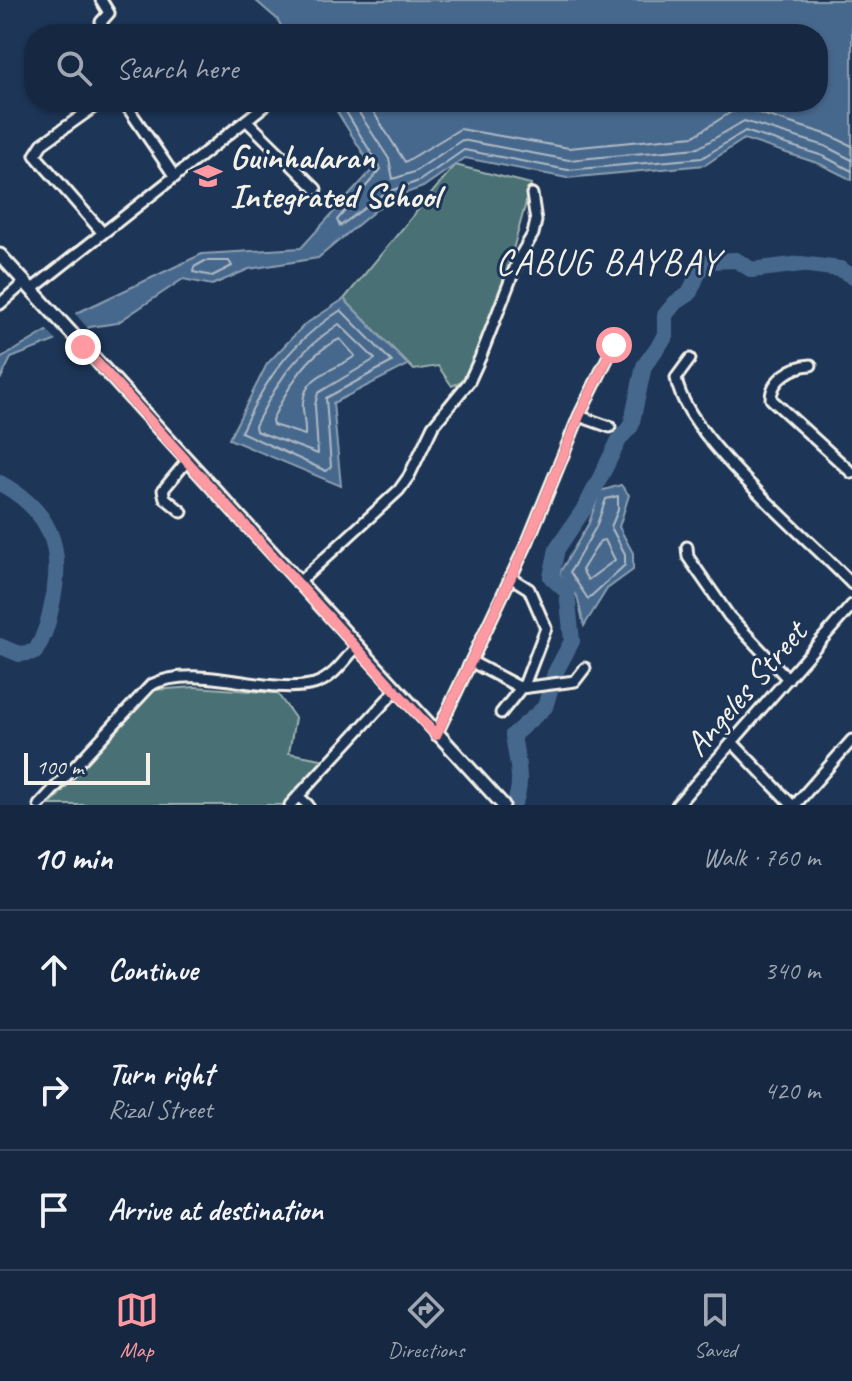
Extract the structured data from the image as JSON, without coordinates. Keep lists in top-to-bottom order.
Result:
{
  "streets": {
    "street": ["Angeles Street"]
  },
  "districts": ["CABUG BAYBAY"],
  "places": {
    "school or university": ["Guinhalaran Integrated School"]
  },
  "scale_bar": "100 m",
  "page": {
    "search": "Search here",
    "scale": "100 m",
    "heading": ["10 min", "Walk · 760 m"],
    "list": [
      ["Continue", "340 m"],
      ["Turn right", "Rizal Street", "420 m"],
      "Arrive at destination"
    ],
    "nav": ["Map", "Directions", "Saved"]
  }
}
